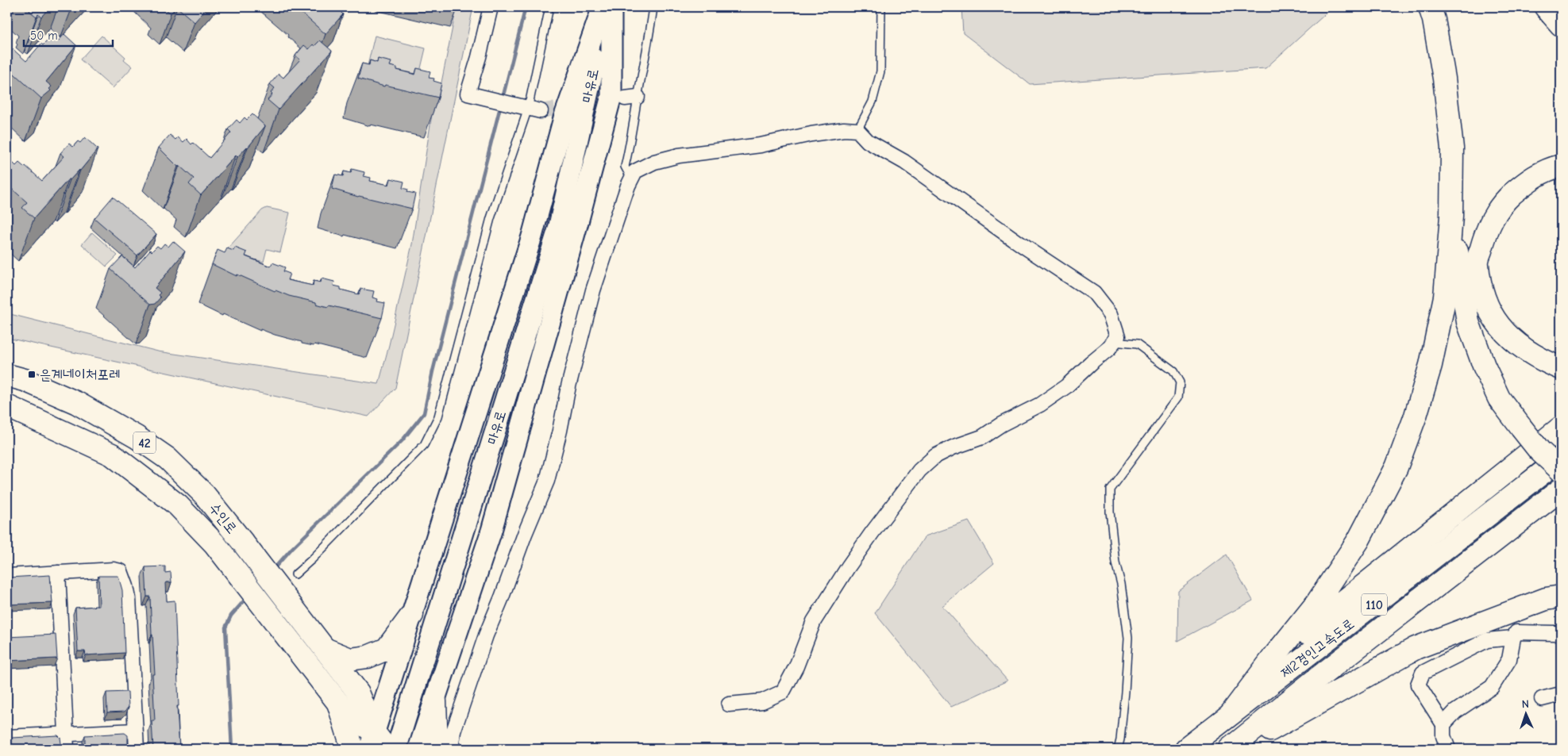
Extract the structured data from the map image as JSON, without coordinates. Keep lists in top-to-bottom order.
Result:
{
  "streets": {
    "main road": [
      "마유로",
      "42",
      "수인로",
      "110",
      "제2경인고속도로"
    ]
  },
  "places": {
    "transit": ["은계네이처포레"]
  },
  "scale_bar": "50 m",
  "north": "top"
}
